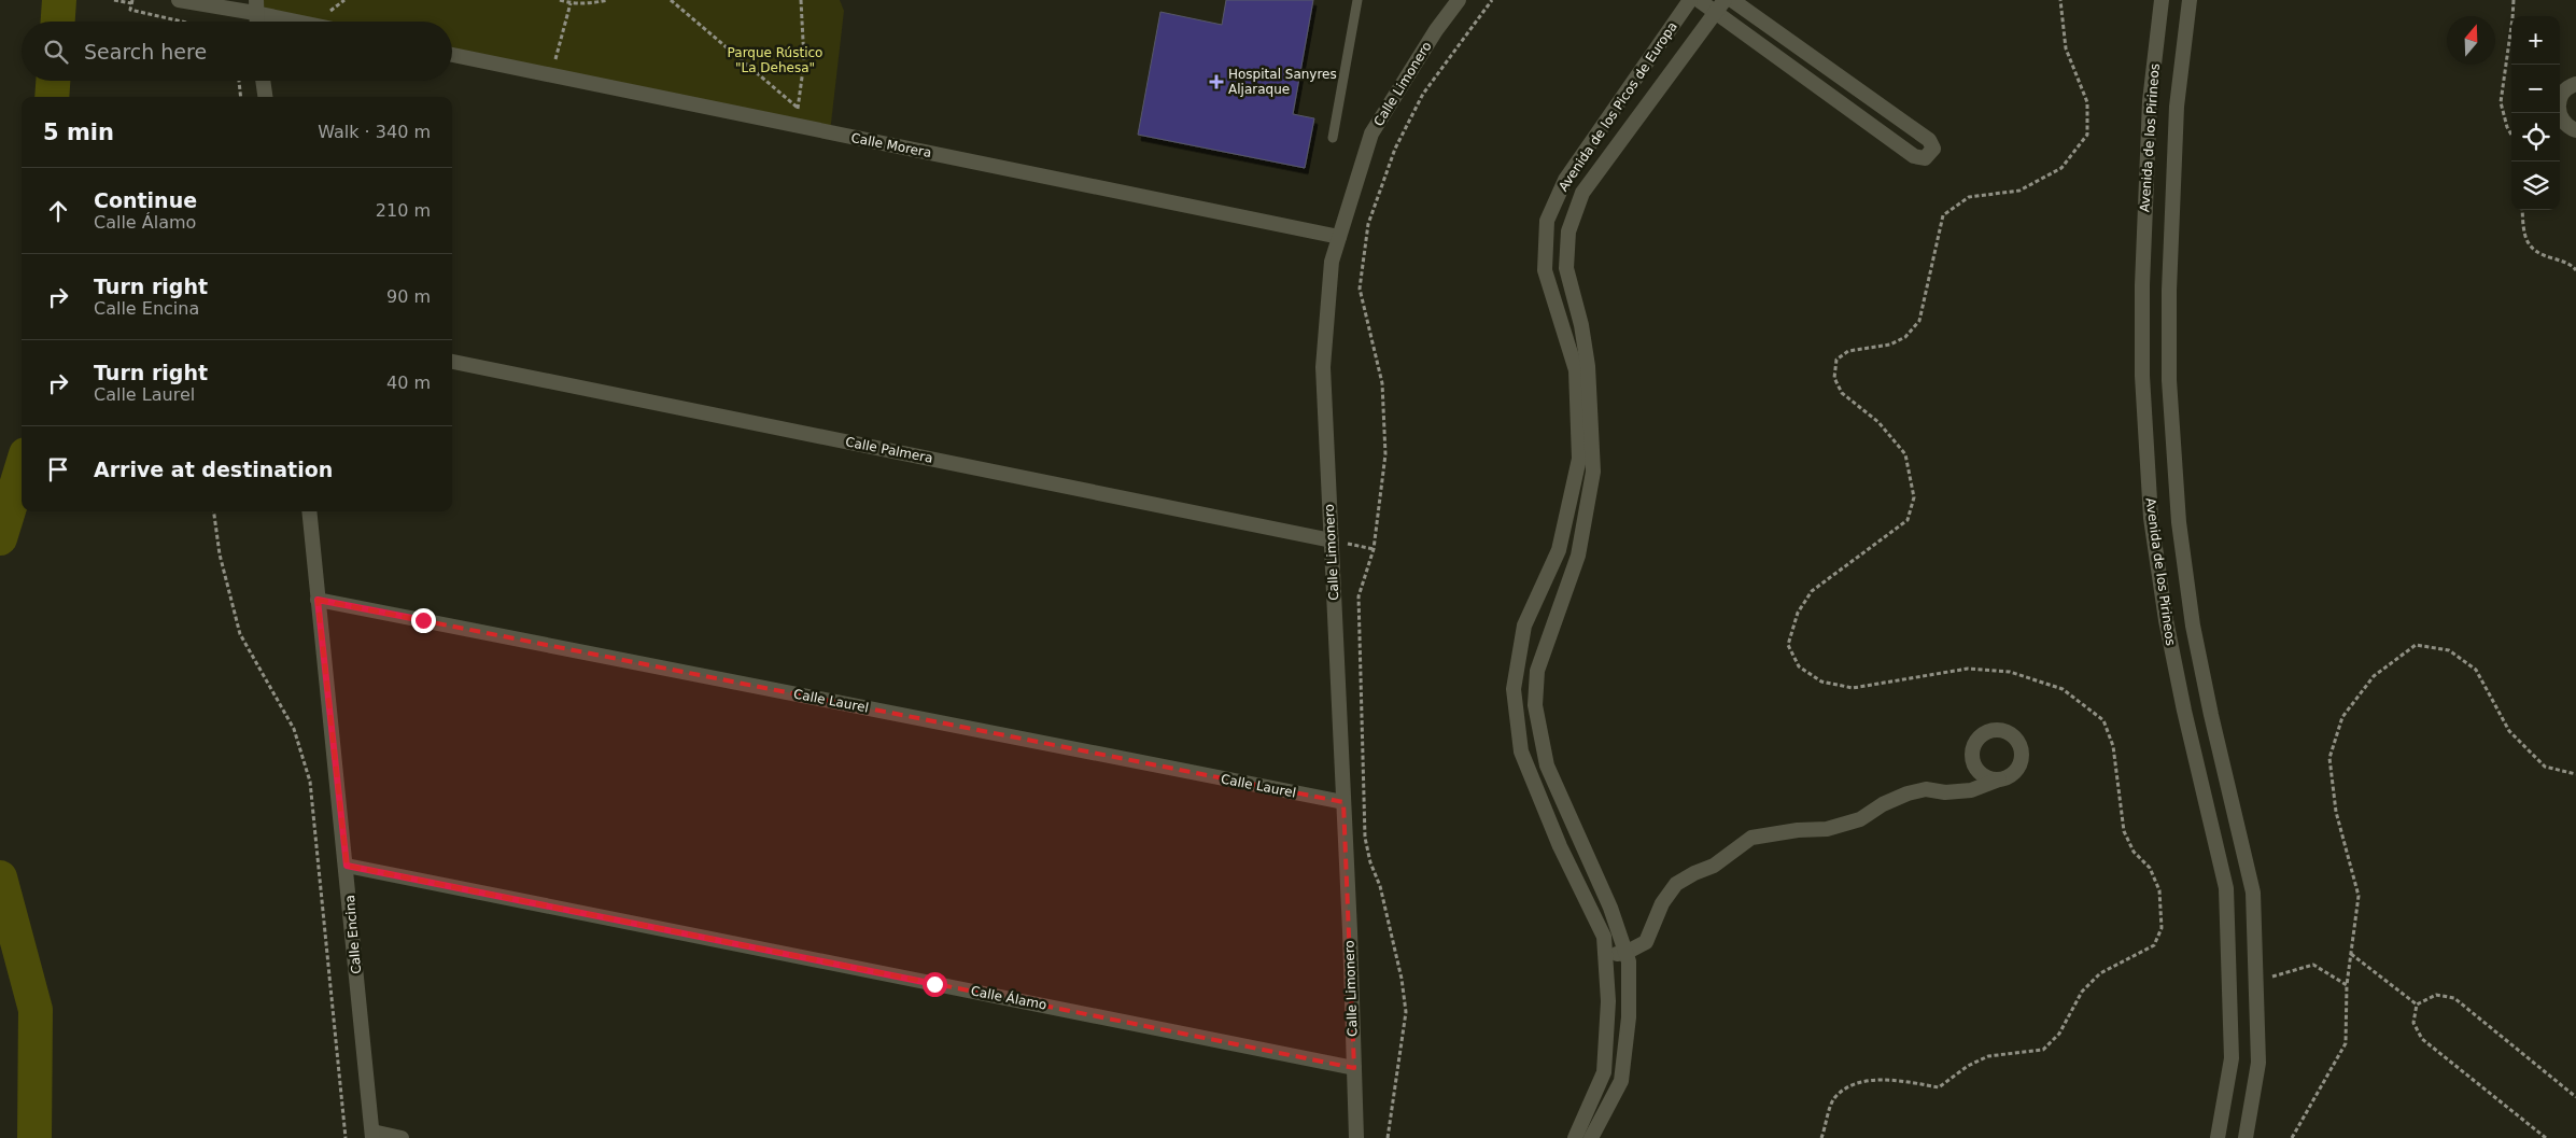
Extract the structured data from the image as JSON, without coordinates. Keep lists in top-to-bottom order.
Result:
{
  "streets": {
    "street": [
      "Calle Limonero",
      "Avenida de los Picos de Europa",
      "Avenida de los Pirineos",
      "Calle Morera",
      "Calle Palmera",
      "Calle Laurel",
      "Calle Encina",
      "Calle Álamo"
    ]
  },
  "crossings": [
    ["Calle Limonero", "Calle Morera"],
    ["Calle Limonero", "Calle Palmera"],
    ["Calle Limonero", "Calle Laurel"],
    ["Calle Limonero", "Calle Álamo"],
    ["Calle Laurel", "Calle Encina"],
    ["Calle Encina", "Calle Álamo"]
  ],
  "parks": ["Parque Rústico \"La Dehesa\""],
  "places": {
    "health": ["Hospital Sanyres Aljaraque"]
  },
  "north": "top",
  "page": {
    "map_buttons": ["+", "−"],
    "search": "Search here",
    "heading": ["5 min", "Walk · 340 m"],
    "list": [
      ["Continue", "Calle Álamo", "210 m"],
      ["Turn right", "Calle Encina", "90 m"],
      ["Turn right", "Calle Laurel", "40 m"],
      "Arrive at destination"
    ]
  }
}
